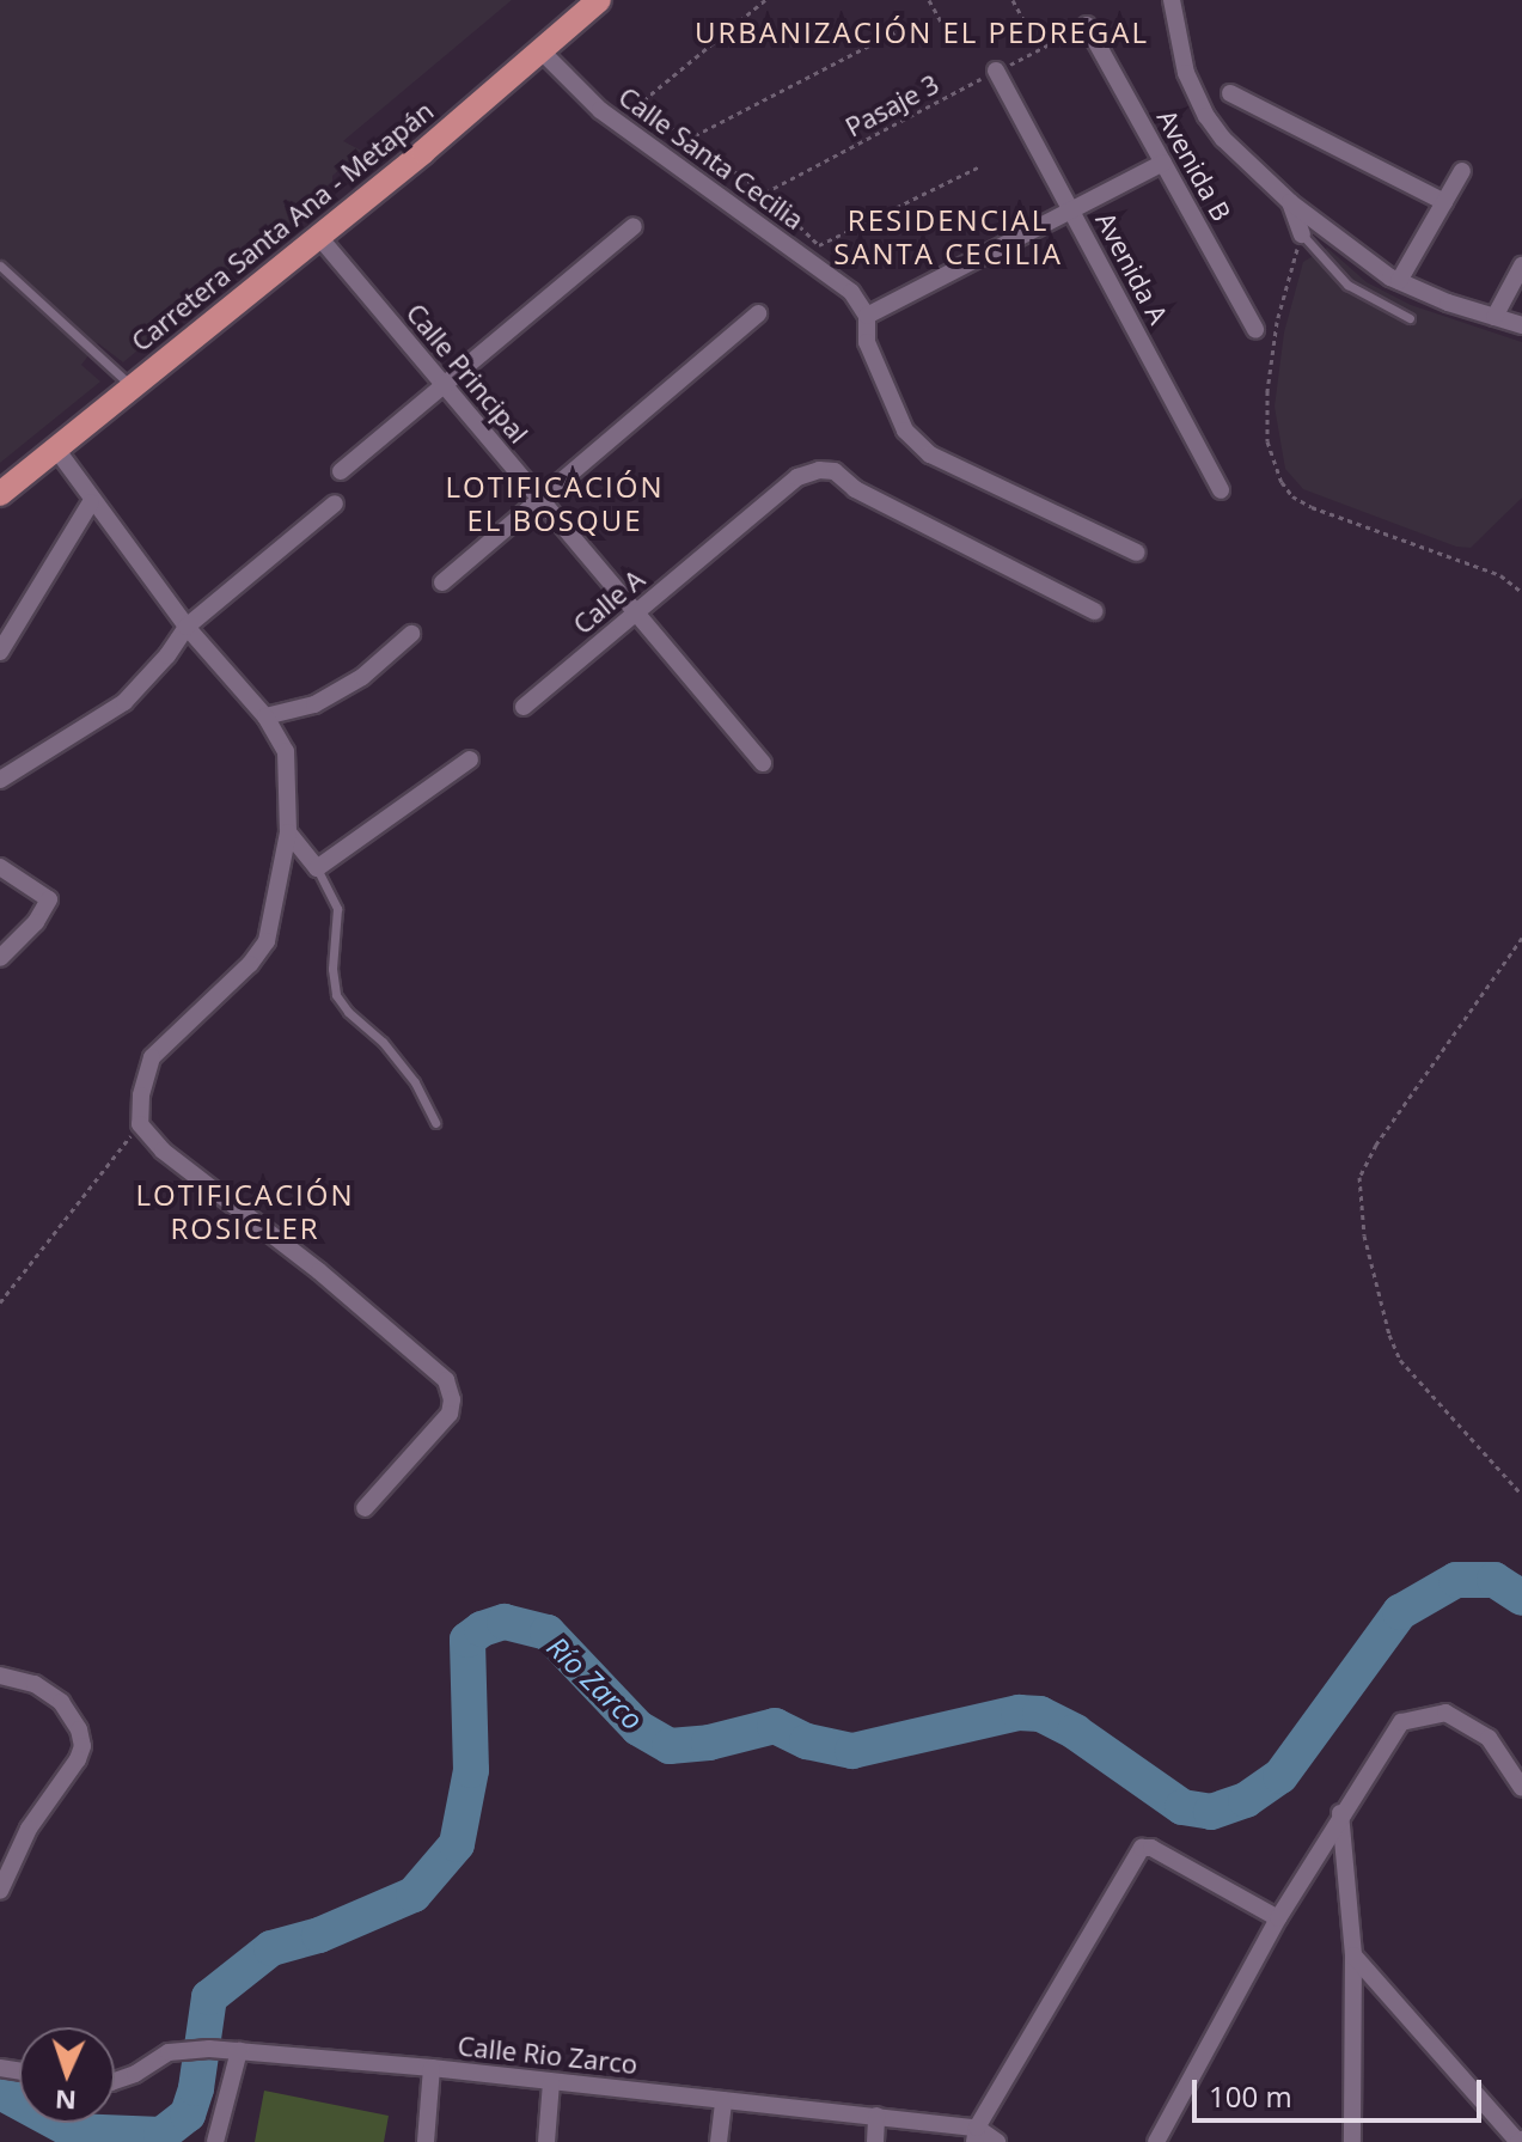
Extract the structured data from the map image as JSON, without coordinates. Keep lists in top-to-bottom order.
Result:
{
  "streets": {
    "main road": ["Carretera Santa Ana - Metapán"],
    "street": [
      "Calle Santa Cecilia",
      "Avenida B",
      "Avenida A",
      "Calle Principal",
      "Calle A",
      "Calle Rio Zarco"
    ],
    "path": ["Pasaje 3"]
  },
  "crossings": [
    ["Pasaje 3", "Avenida B"],
    ["Pasaje 3", "Avenida A"],
    ["Calle Santa Cecilia", "Carretera Santa Ana - Metapán"],
    ["Carretera Santa Ana - Metapán", "Calle Principal"],
    ["Calle Principal", "Calle A"]
  ],
  "districts": [
    "URBANIZACIÓN EL PEDREGAL",
    "RESIDENCIAL SANTA CECILIA",
    "LOTIFICACIÓN EL BOSQUE",
    "LOTIFICACIÓN ROSICLER"
  ],
  "water": ["Río Zarco"],
  "scale_bar": "100 m",
  "north": "bottom"
}
